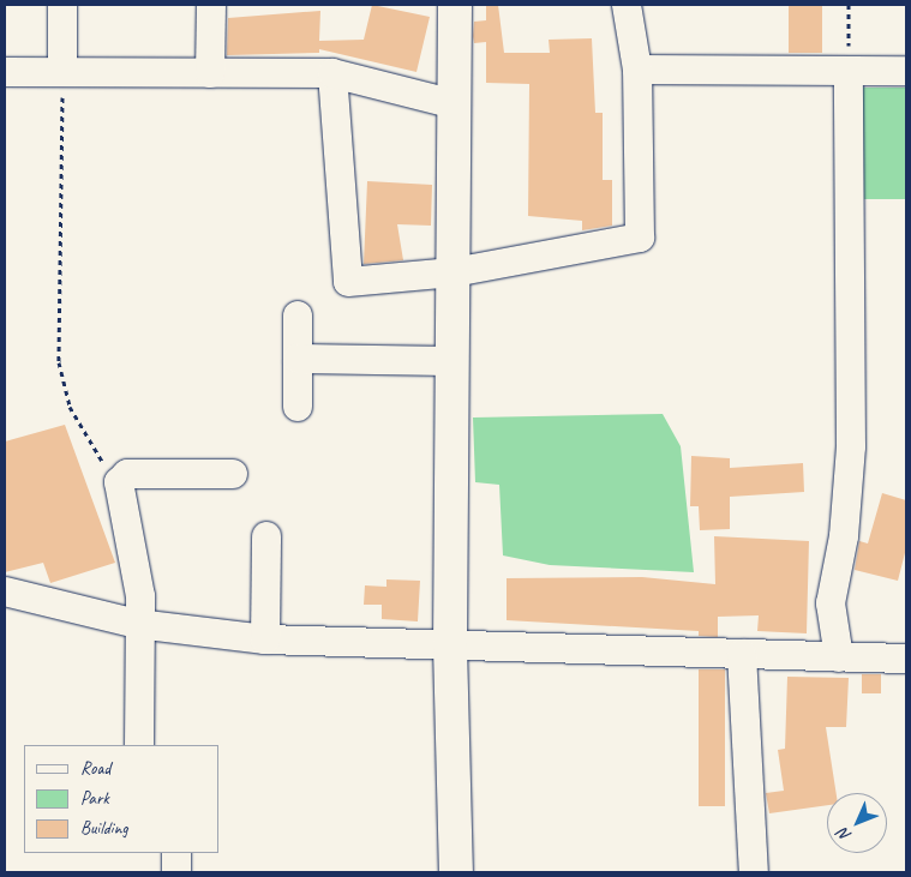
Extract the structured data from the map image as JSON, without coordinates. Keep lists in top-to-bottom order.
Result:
{
  "legend": ["Road", "Park", "Building"],
  "north": "bottom left"
}
